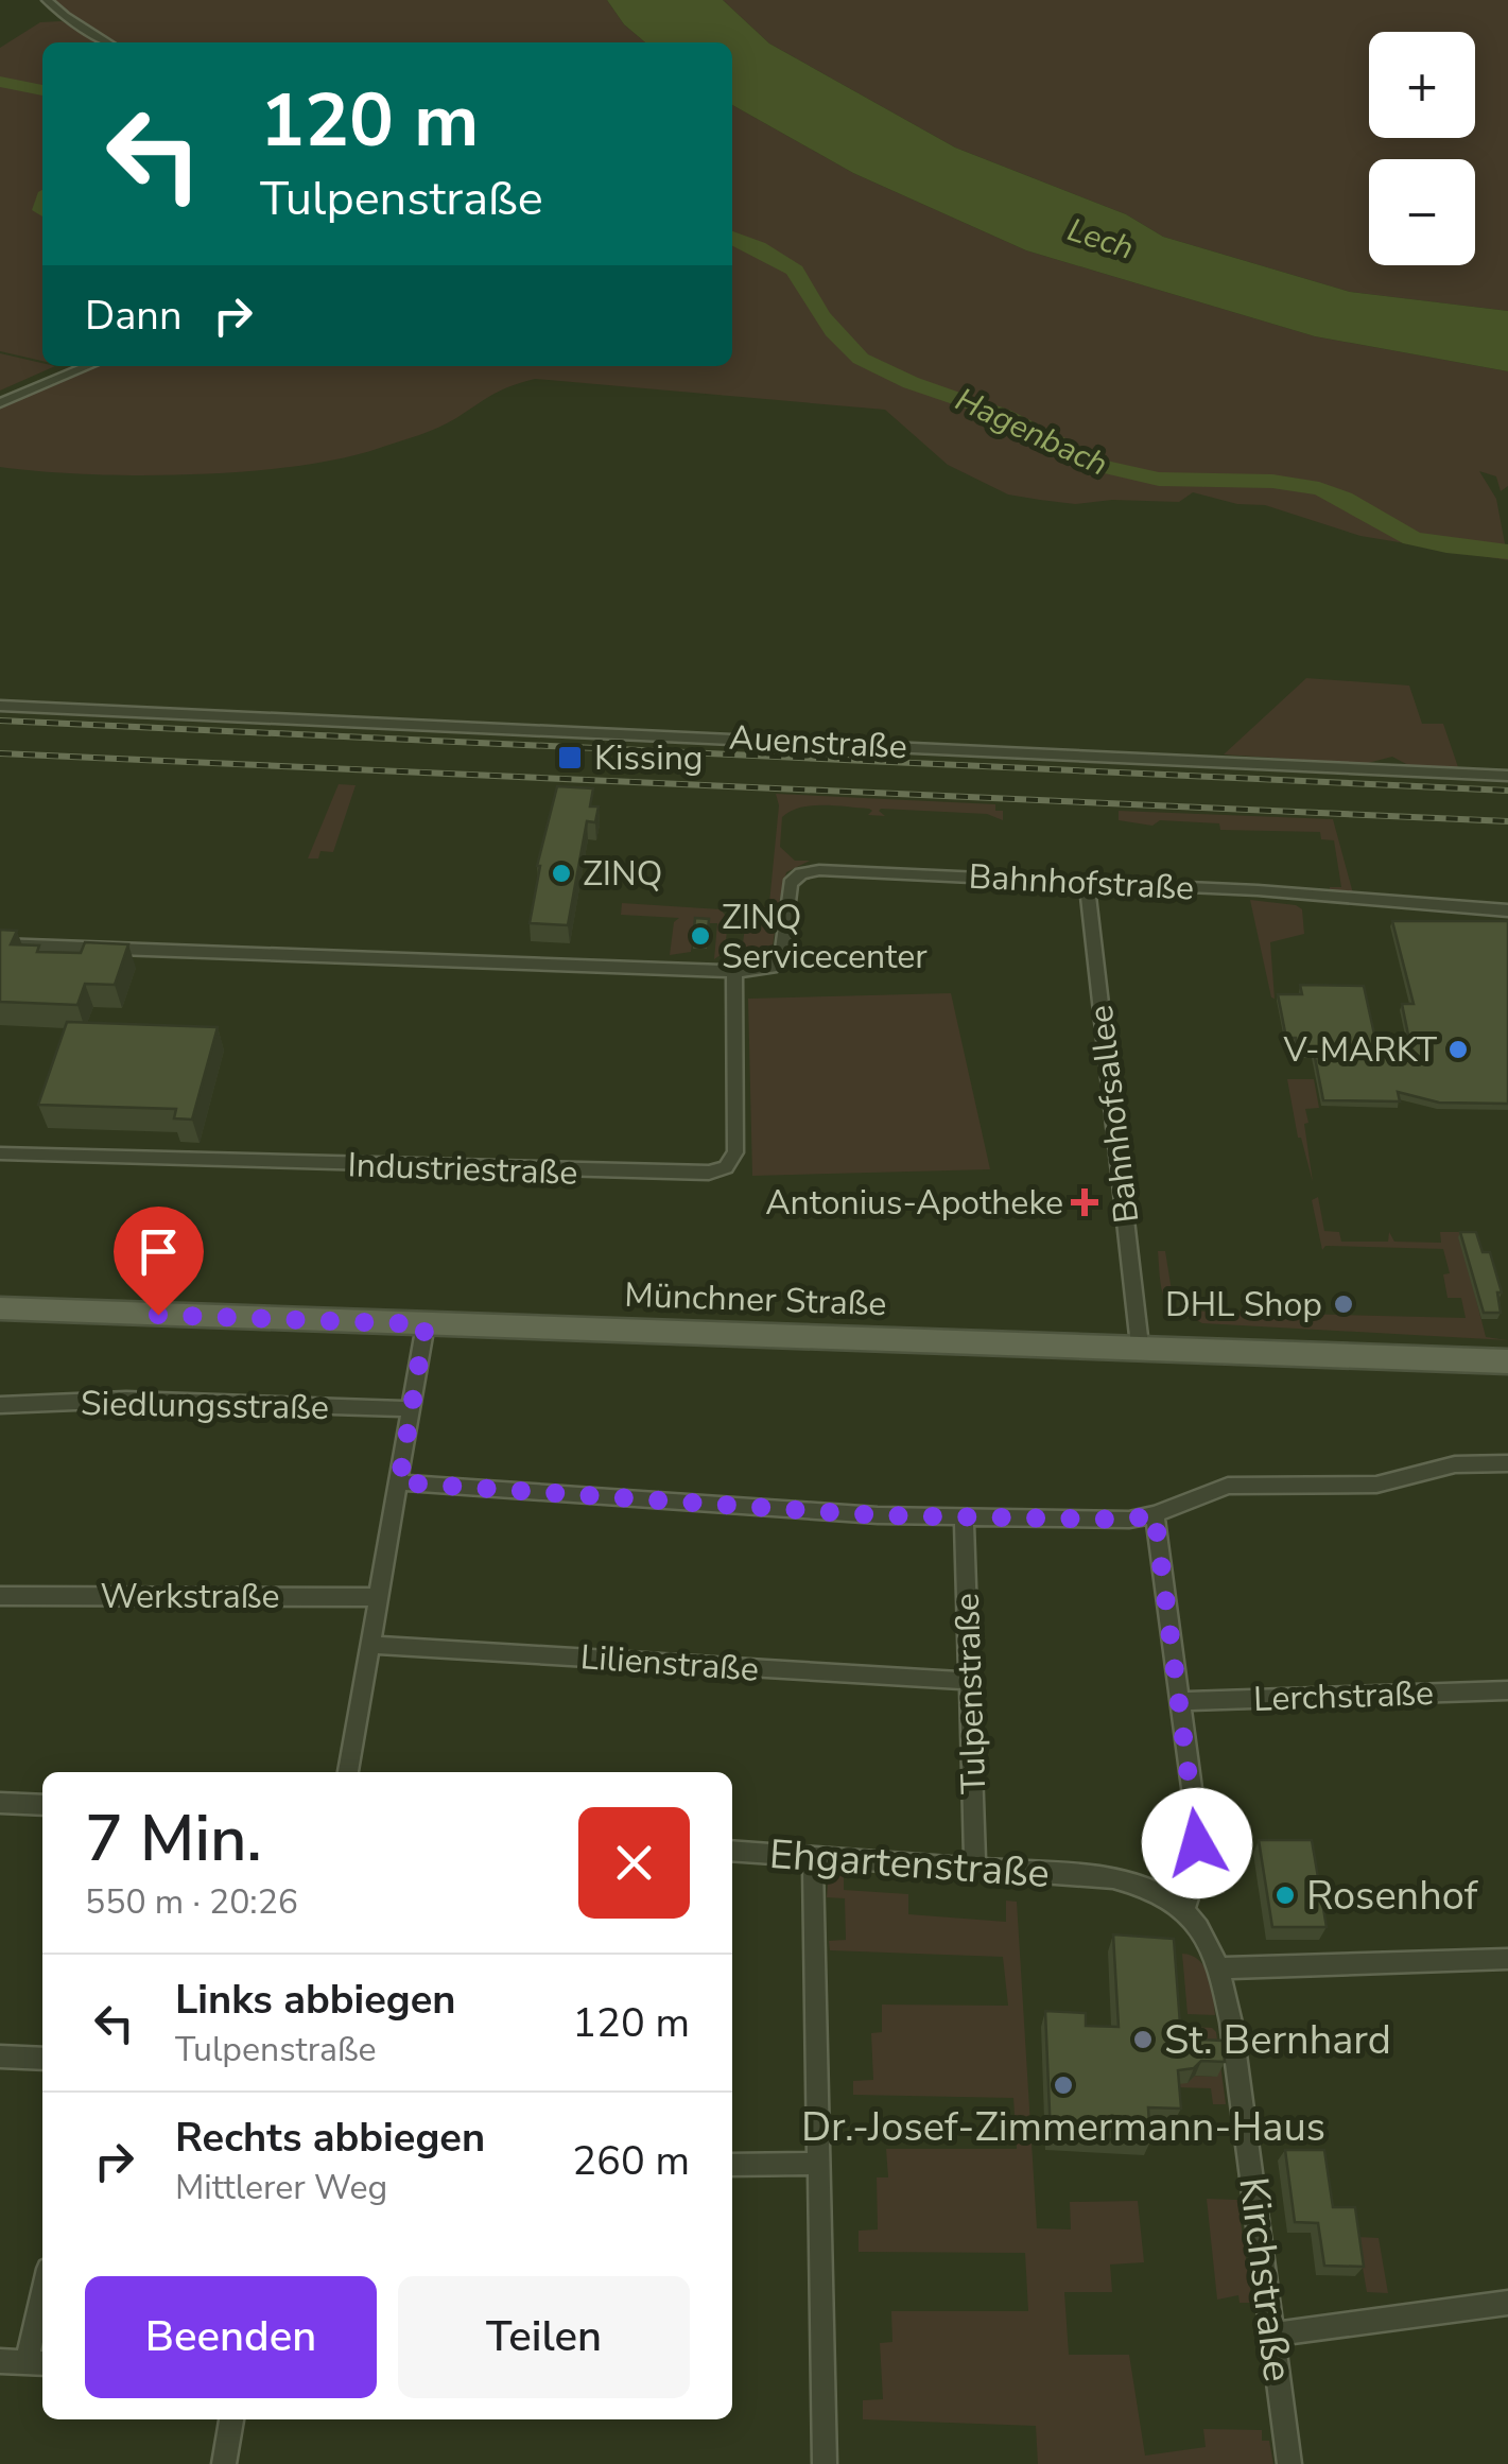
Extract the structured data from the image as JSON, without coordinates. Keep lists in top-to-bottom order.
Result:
{
  "streets": {
    "main road": ["Münchner Straße"],
    "street": [
      "Auenstraße",
      "Bahnhofstraße",
      "Bahnhofsallee",
      "Industriestraße",
      "Siedlungsstraße",
      "Werkstraße",
      "Lilienstraße",
      "Tulpenstraße",
      "Lerchstraße",
      "Ehgartenstraße",
      "Kirchstraße"
    ]
  },
  "crossings": [
    ["Bahnhofstraße", "Bahnhofsallee"],
    ["Bahnhofstraße", "Industriestraße"],
    ["Bahnhofsallee", "Münchner Straße"],
    ["Lilienstraße", "Tulpenstraße"],
    ["Tulpenstraße", "Ehgartenstraße"],
    ["Ehgartenstraße", "Kirchstraße"]
  ],
  "water": ["Lech", "Hagenbach"],
  "places": {
    "transit": ["Kissing"],
    "other": [
      "ZINQ",
      "ZINQ Servicecenter",
      "V-MARKT",
      "DHL Shop",
      "Rosenhof",
      "St. Bernhard",
      "Dr.-Josef-Zimmermann-Haus"
    ],
    "health": ["Antonius-Apotheke"]
  },
  "page": {
    "map_buttons": ["+", "−"],
    "turn": ["120 m", "Tulpenstraße"],
    "then": "Dann",
    "heading": ["7 Min.", "550 m · 20:26"],
    "list": [
      {
        "name": "Links abbiegen",
        "note": "Tulpenstraße",
        "value": "120 m"
      },
      {
        "name": "Rechts abbiegen",
        "note": "Mittlerer Weg",
        "value": "260 m"
      }
    ],
    "buttons": ["Beenden", "Teilen"]
  }
}
